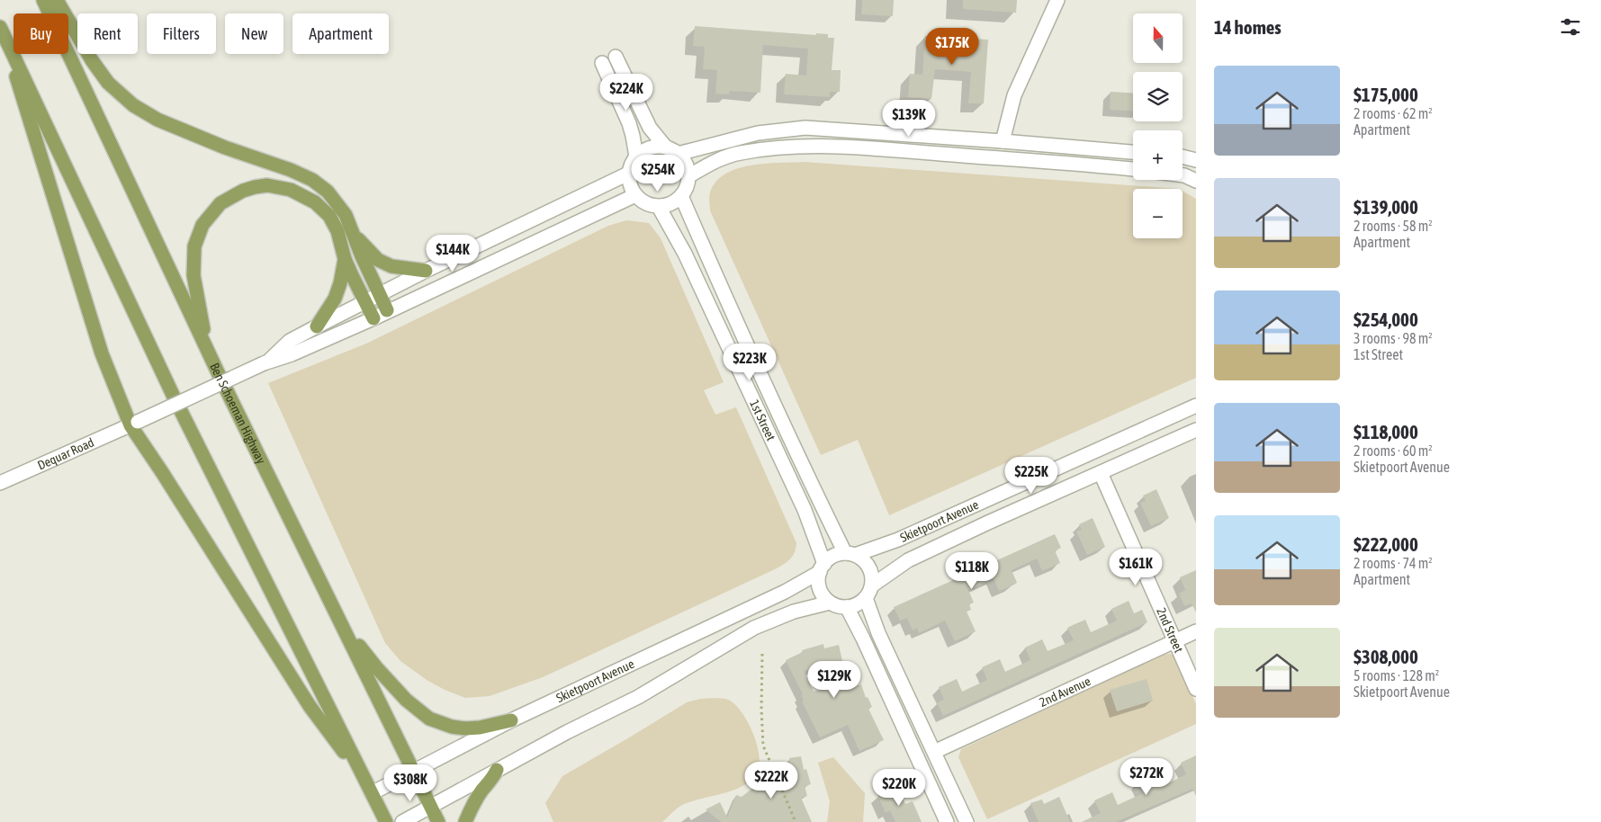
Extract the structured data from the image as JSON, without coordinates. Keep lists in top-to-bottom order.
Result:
{
  "streets": {
    "main road": ["Ben Schoeman Highway"],
    "street": [
      "1st Street",
      "Dequar Road",
      "Skietpoort Avenue",
      "2nd Street",
      "2nd Avenue"
    ]
  },
  "crossings": [
    ["Ben Schoeman Highway", "Skietpoort Avenue"],
    ["1st Street", "Skietpoort Avenue"],
    ["Skietpoort Avenue", "2nd Street"],
    ["2nd Street", "2nd Avenue"]
  ],
  "north": "top",
  "page": {
    "heading": "14 homes",
    "map_buttons": ["+", "−"],
    "chip": [
      "Buy",
      "Rent",
      "Filters",
      "New",
      "Apartment"
    ],
    "price": [
      "$175K",
      "$224K",
      "$139K",
      "$254K",
      "$144K",
      "$223K",
      "$225K",
      "$161K",
      "$118K",
      "$129K",
      "$272K",
      "$222K",
      "$308K",
      "$220K"
    ],
    "list": [
      {
        "name": "$175,000",
        "note": "2 rooms · 62 m² · Apartment"
      },
      {
        "name": "$139,000",
        "note": "2 rooms · 58 m² · Apartment"
      },
      {
        "name": "$254,000",
        "note": "3 rooms · 98 m² · 1st Street"
      },
      {
        "name": "$118,000",
        "note": "2 rooms · 60 m² · Skietpoort Avenue"
      },
      {
        "name": "$222,000",
        "note": "2 rooms · 74 m² · Apartment"
      },
      {
        "name": "$308,000",
        "note": "5 rooms · 128 m² · Skietpoort Avenue"
      }
    ]
  }
}
